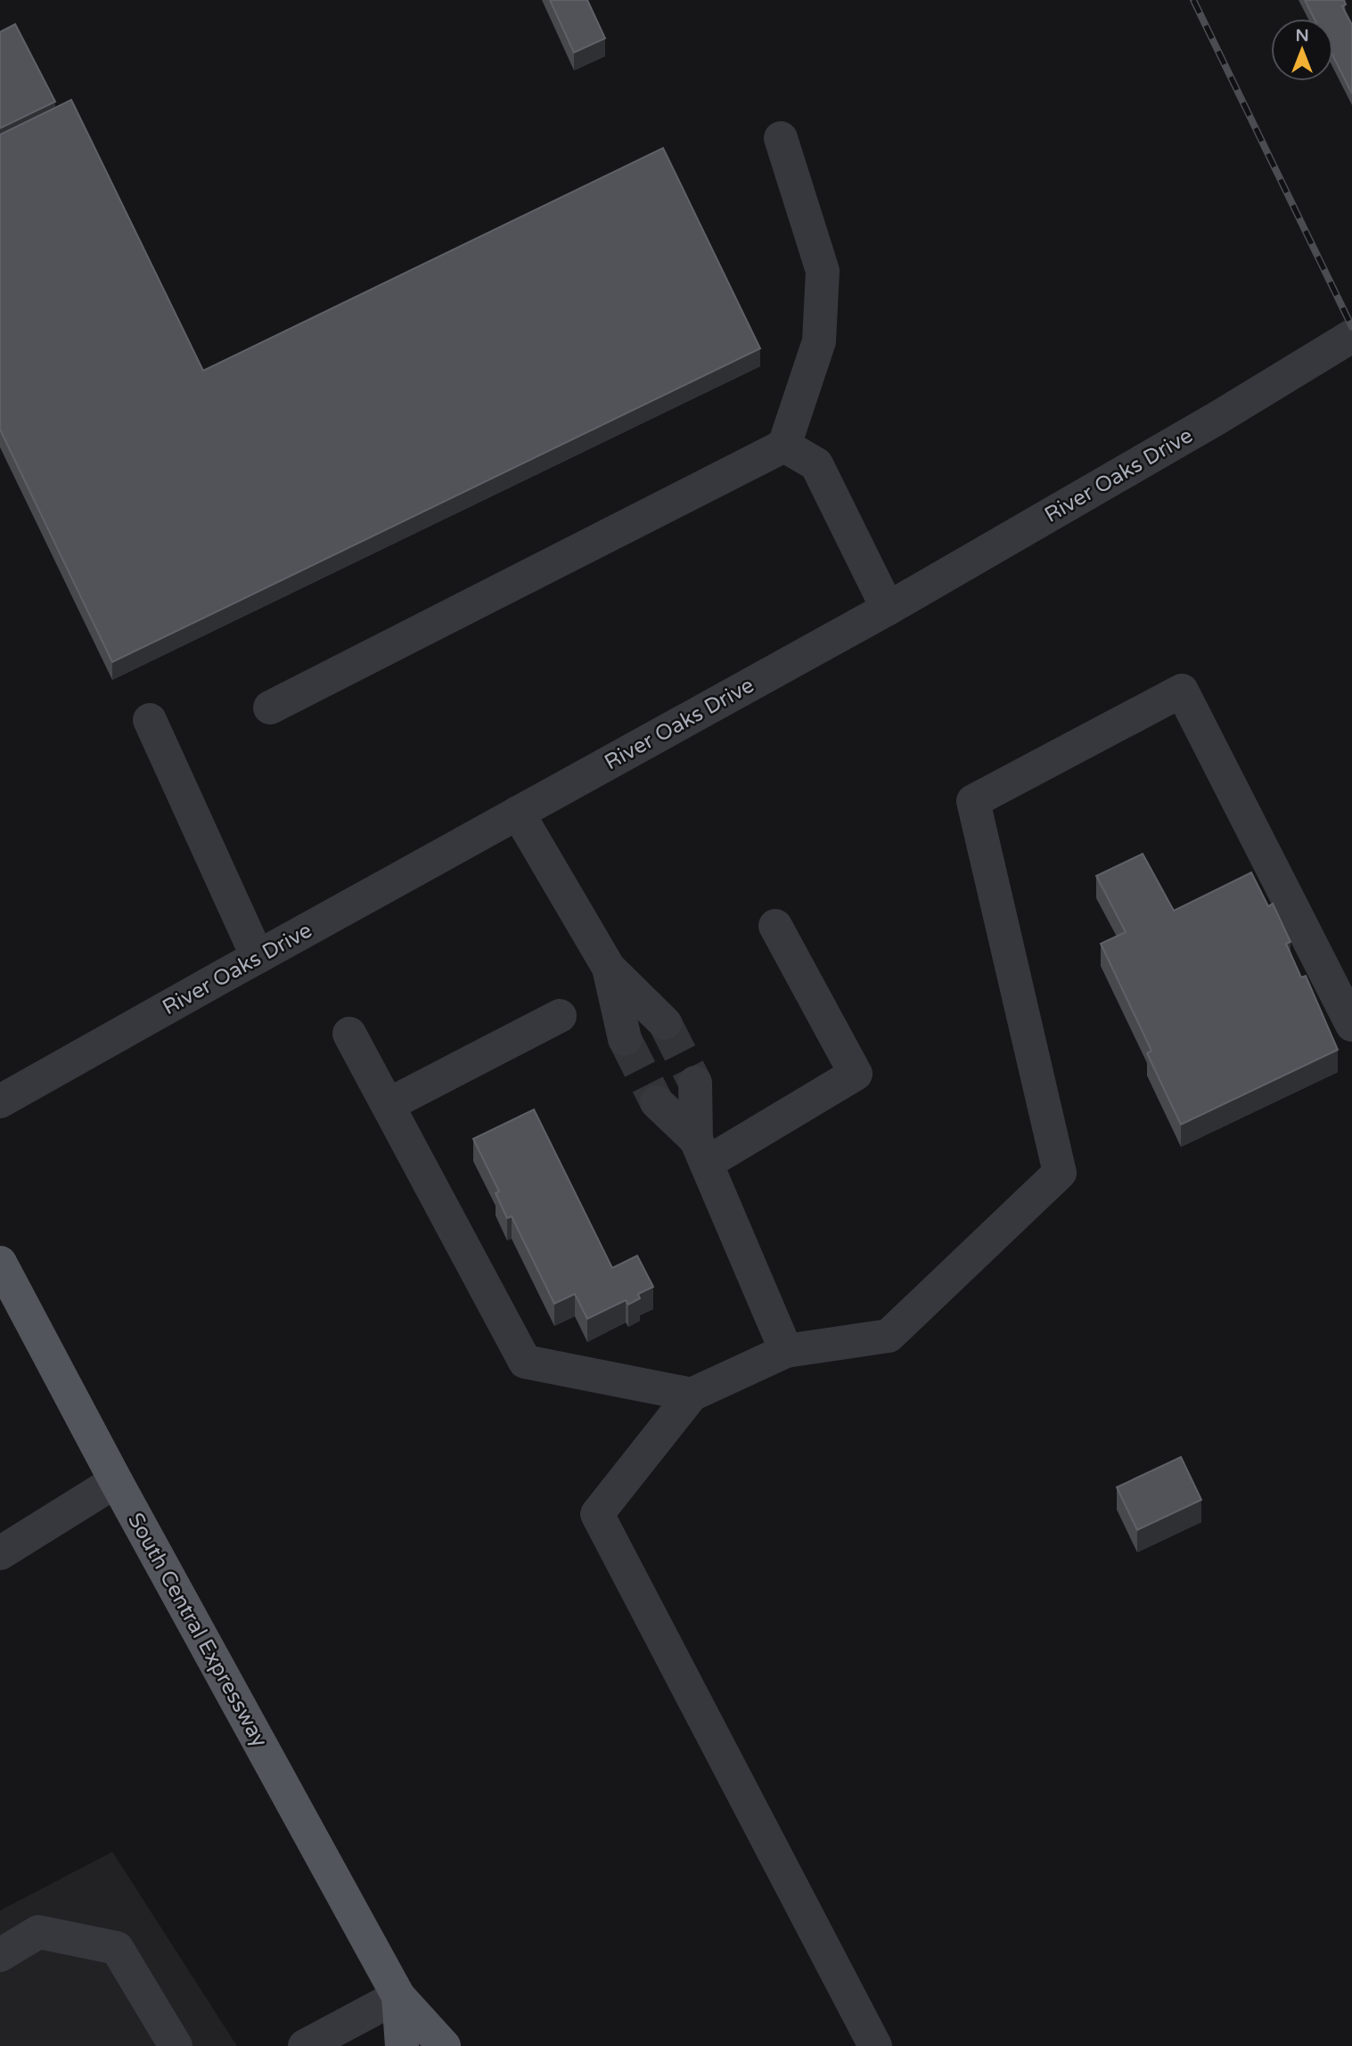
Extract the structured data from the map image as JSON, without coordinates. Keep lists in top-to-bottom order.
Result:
{
  "streets": {
    "main road": ["South Central Expressway"],
    "street": ["River Oaks Drive"]
  },
  "north": "top"
}
